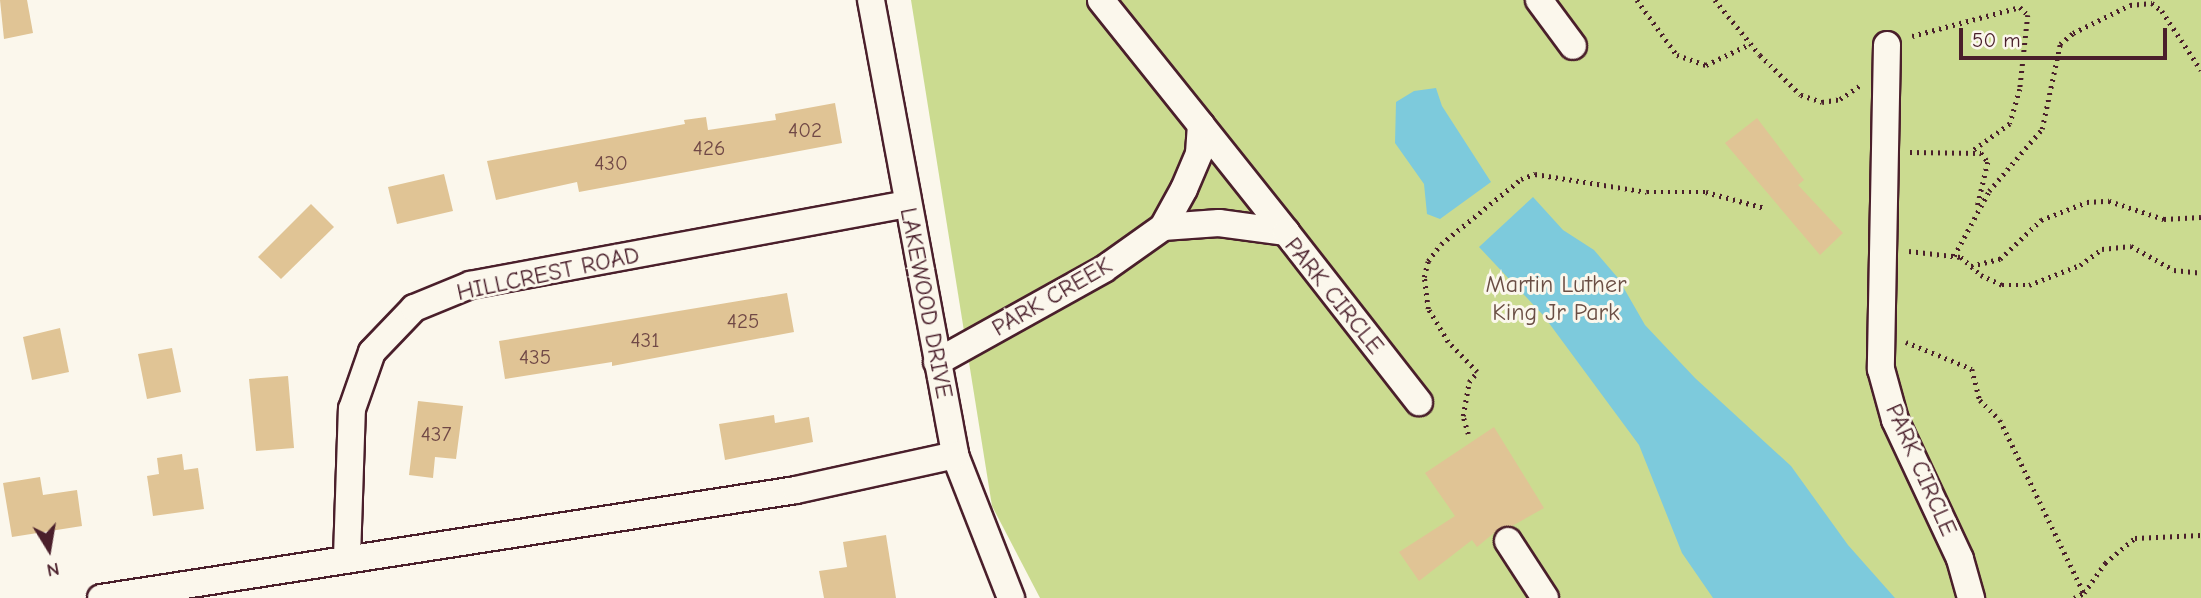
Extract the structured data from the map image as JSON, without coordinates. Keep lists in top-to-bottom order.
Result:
{
  "streets": {
    "street": [
      "HILLCREST ROAD",
      "PARK CIRCLE",
      "PARK CREEK",
      "LAKEWOOD DRIVE"
    ]
  },
  "crossings": [
    ["HILLCREST ROAD", "LAKEWOOD DRIVE"],
    ["PARK CIRCLE", "PARK CREEK"],
    ["PARK CREEK", "LAKEWOOD DRIVE"]
  ],
  "parks": ["Martin Luther King Jr Park"],
  "house_numbers": [
    "402",
    "426",
    "430",
    "425",
    "431",
    "435",
    "437"
  ],
  "scale_bar": "50 m",
  "north": "bottom"
}
